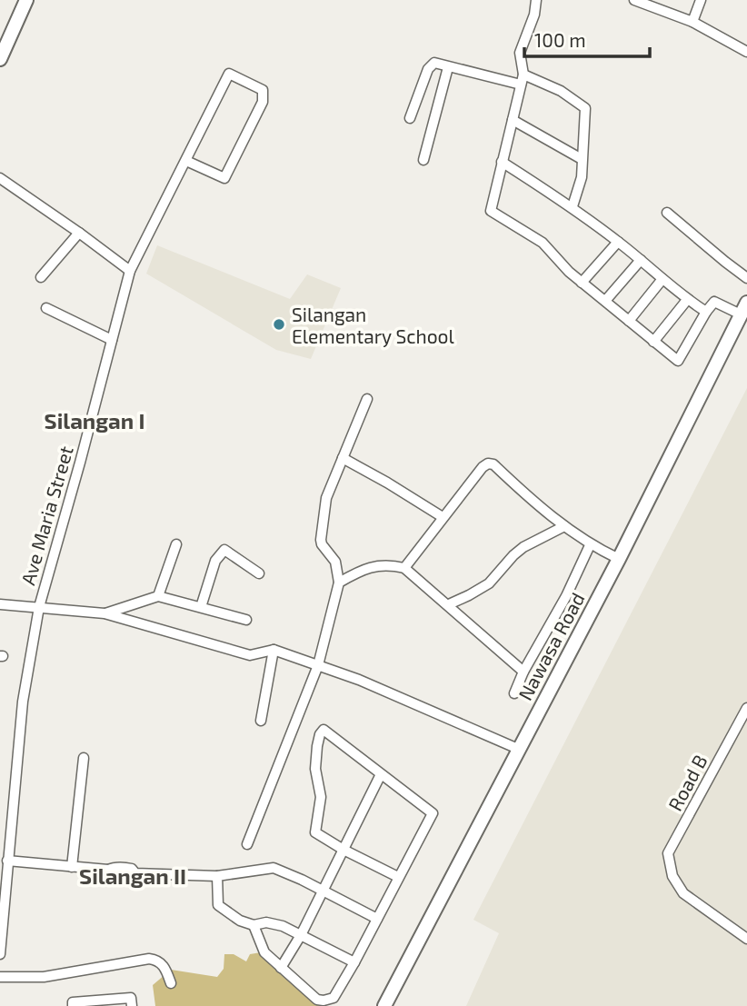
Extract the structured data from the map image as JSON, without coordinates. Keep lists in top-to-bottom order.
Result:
{
  "streets": {
    "street": ["Ave Maria Street", "Nawasa Road", "Road B"]
  },
  "districts": ["Silangan I", "Silangan II"],
  "places": ["Silangan Elementary School"],
  "scale_bar": "100 m"
}
